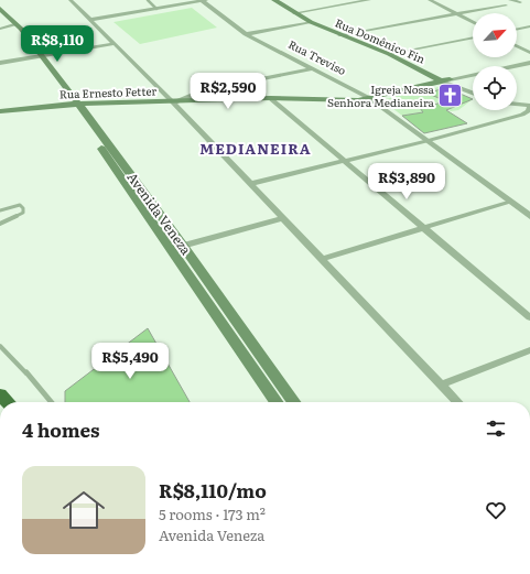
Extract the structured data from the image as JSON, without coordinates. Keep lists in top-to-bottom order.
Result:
{
  "streets": {
    "main road": ["Rua Domênico Fin", "Rua Ernesto Fetter", "Avenida Veneza"],
    "street": ["Rua Treviso"]
  },
  "crossings": [
    ["Rua Domênico Fin", "Rua Ernesto Fetter"],
    ["Rua Treviso", "Rua Ernesto Fetter"],
    ["Rua Ernesto Fetter", "Avenida Veneza"]
  ],
  "districts": ["MEDIANEIRA"],
  "places": {
    "church": ["Igreja Nossa Senhora Medianeira"]
  },
  "north": "top right",
  "page": {
    "price": [
      "R$8,110",
      "R$2,590",
      "R$3,890",
      "R$5,490"
    ],
    "heading": "4 homes",
    "list": [
      {
        "name": "R$8,110/mo",
        "note": "5 rooms · 173 m² · Avenida Veneza"
      }
    ]
  }
}
